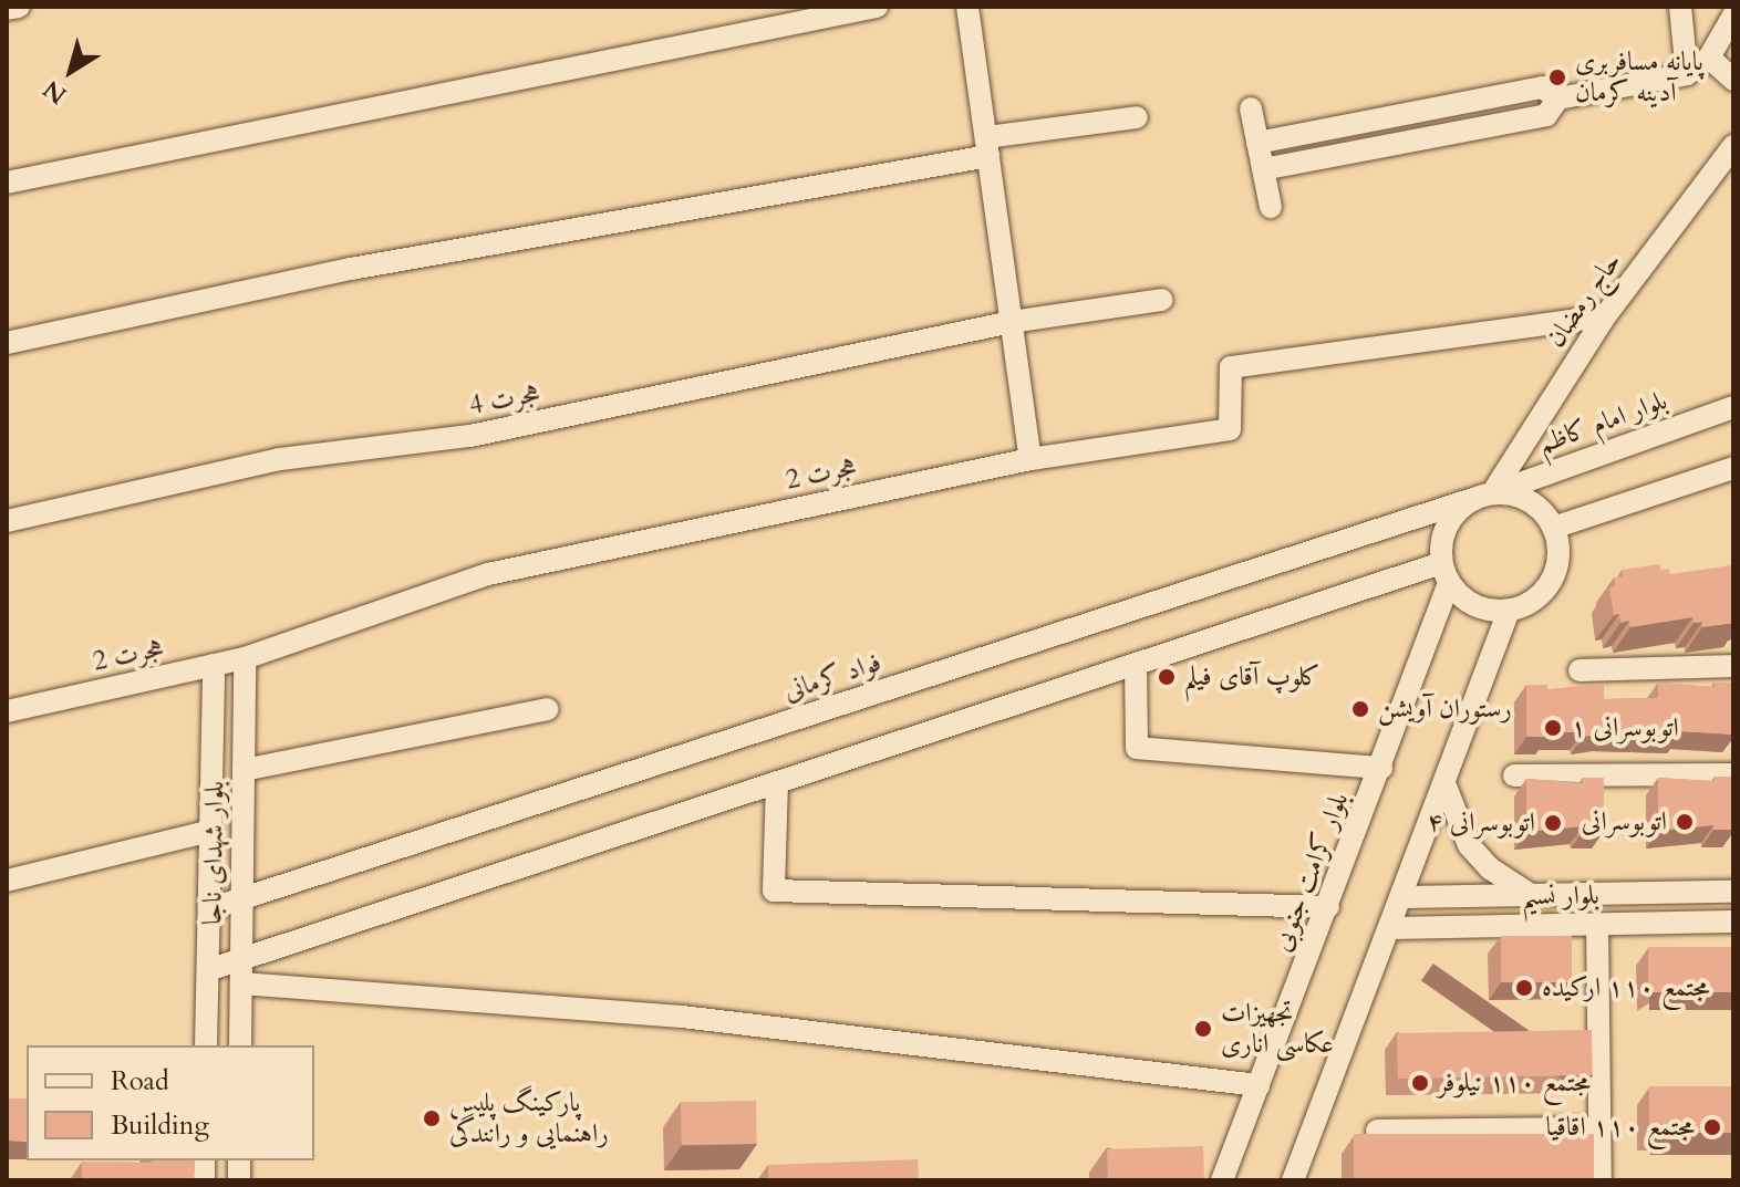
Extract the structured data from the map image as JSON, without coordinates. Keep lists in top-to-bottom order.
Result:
{
  "streets": {
    "street": [
      "حاج رمضان",
      "هجرت 4",
      "بلوار امام کاظم",
      "هجرت 2",
      "فواد کرمانی",
      "بلوار شهدای ناجا",
      "بلوار کرامت جنوبی",
      "بلوار نسیم"
    ]
  },
  "crossings": [
    ["حاج رمضان", "بلوار امام کاظم"],
    ["حاج رمضان", "هجرت 2"],
    ["حاج رمضان", "فواد کرمانی"],
    ["حاج رمضان", "بلوار کرامت جنوبی"],
    ["بلوار امام کاظم", "فواد کرمانی"],
    ["بلوار امام کاظم", "بلوار کرامت جنوبی"],
    ["هجرت 2", "بلوار شهدای ناجا"],
    ["فواد کرمانی", "بلوار شهدای ناجا"],
    ["فواد کرمانی", "بلوار کرامت جنوبی"]
  ],
  "places": [
    "پایانه مسافربری آدینه کرمان",
    "کلوپ آقای فیلم",
    "رستوران آویشن",
    "اتوبوسرانی ۱",
    "اتوبوسرانی",
    "اتوبوسرانی ۴",
    "مجتمع ۱۱۰ ارکیده",
    "تجهیزات عکاسی اناری",
    "مجتمع ۱۱۰ نیلوفر",
    "پارکینگ پلیس راهنمایی و رانندگی",
    "مجتمع ۱۱۰ اقاقیا"
  ],
  "legend": ["Road", "Building"],
  "north": "bottom left"
}
